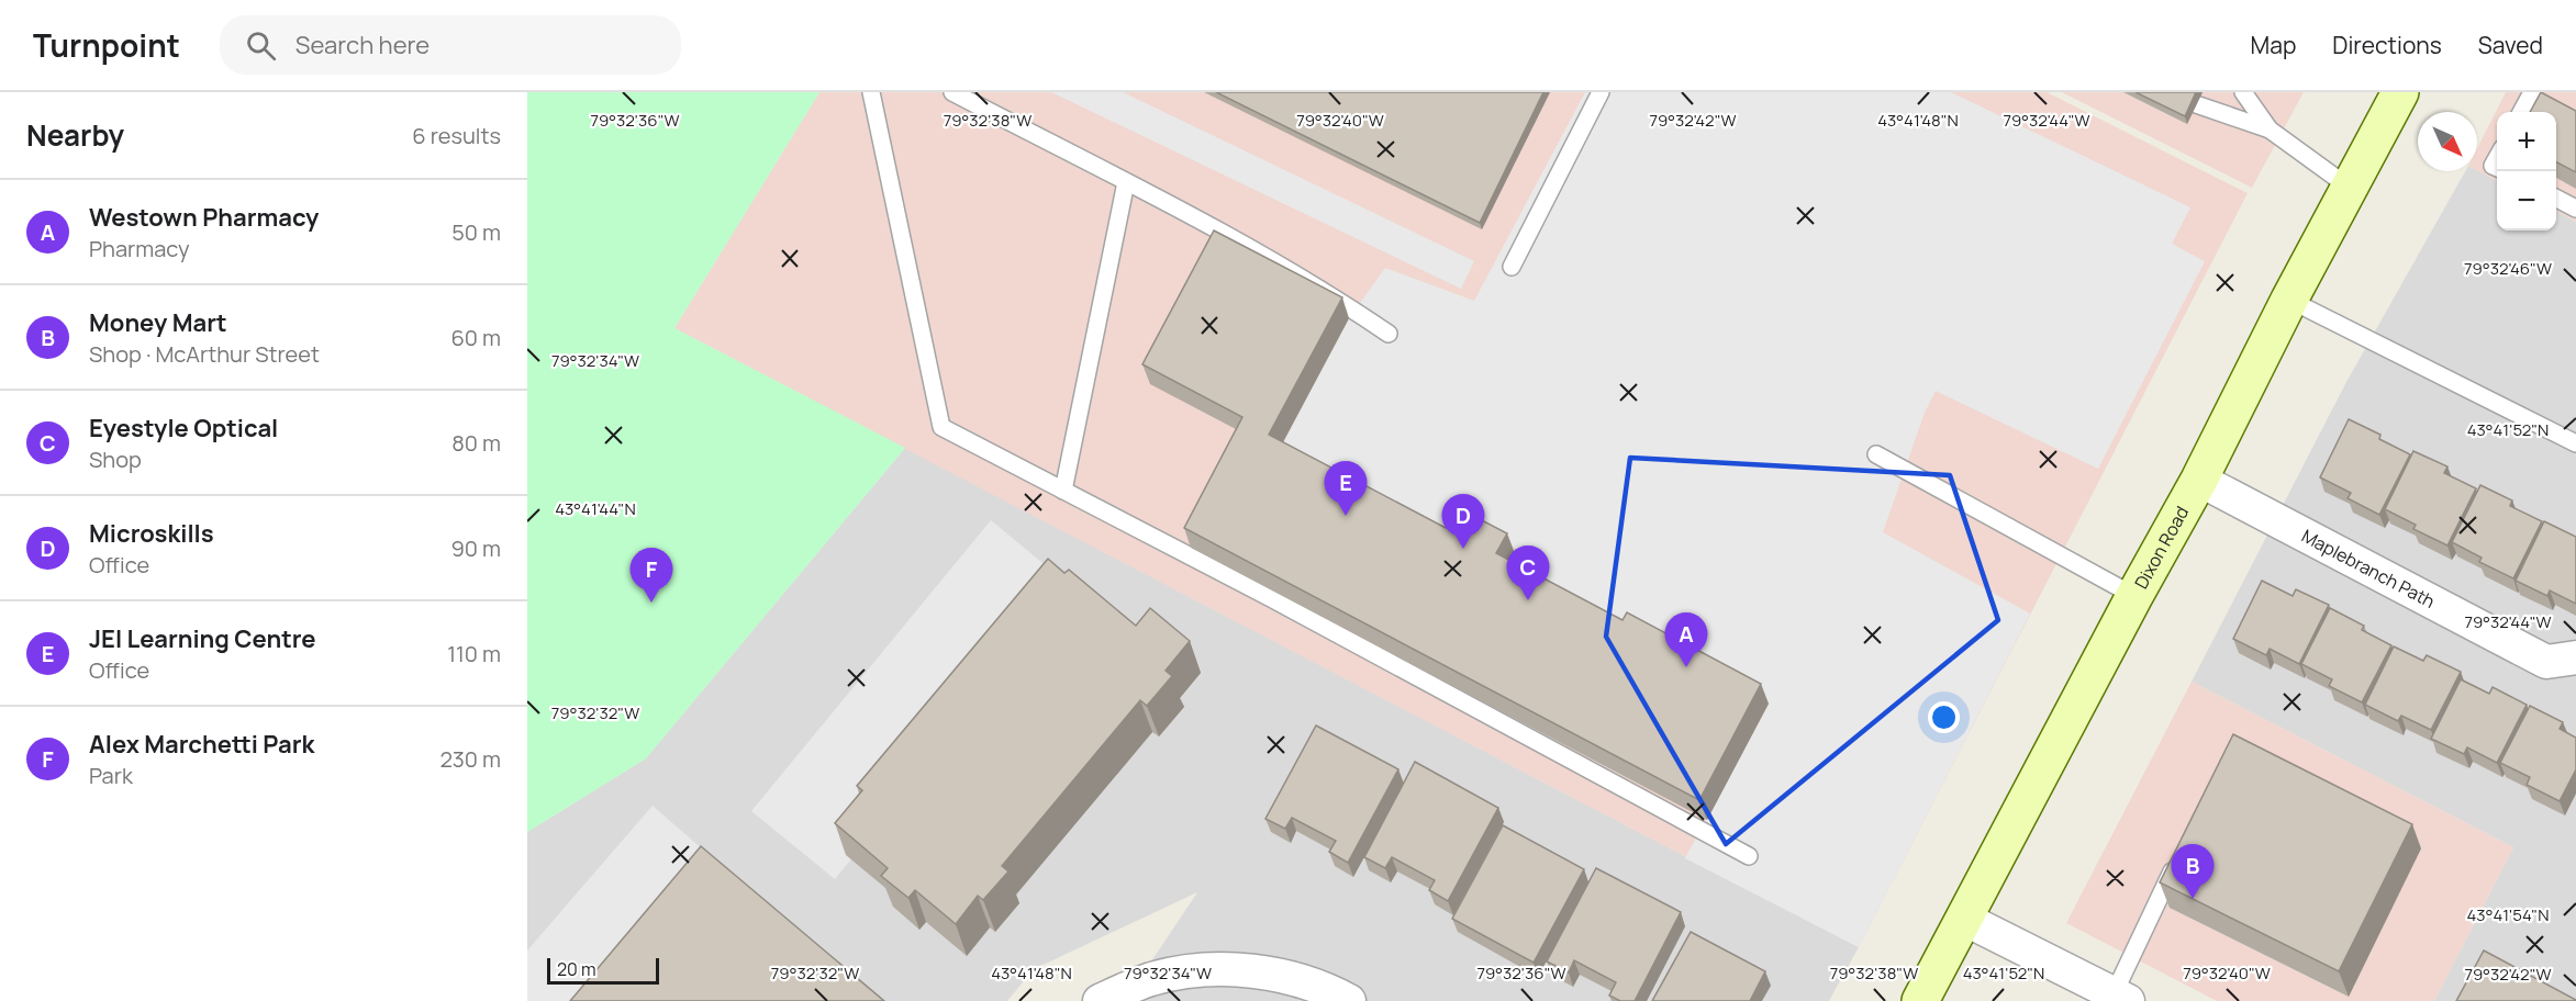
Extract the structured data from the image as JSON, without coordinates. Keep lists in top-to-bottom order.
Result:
{
  "streets": {
    "main road": ["Dixon Road"],
    "street": ["Maplebranch Path"]
  },
  "crossings": [
    ["Dixon Road", "Maplebranch Path"]
  ],
  "scale_bar": "20 m",
  "north": "bottom right",
  "page": {
    "header": "Turnpoint",
    "search": "Search here",
    "nav": ["Map", "Directions", "Saved"],
    "heading": ["Nearby", "6 results"],
    "map_buttons": ["+", "−"],
    "list": [
      {
        "mark": "A",
        "name": "Westown Pharmacy",
        "note": "Pharmacy",
        "value": "50 m"
      },
      {
        "mark": "B",
        "name": "Money Mart",
        "note": "Shop · McArthur Street",
        "value": "60 m"
      },
      {
        "mark": "C",
        "name": "Eyestyle Optical",
        "note": "Shop",
        "value": "80 m"
      },
      {
        "mark": "D",
        "name": "Microskills",
        "note": "Office",
        "value": "90 m"
      },
      {
        "mark": "E",
        "name": "JEI Learning Centre",
        "note": "Office",
        "value": "110 m"
      },
      {
        "mark": "F",
        "name": "Alex Marchetti Park",
        "note": "Park",
        "value": "230 m"
      }
    ],
    "pins": [
      "E",
      "D",
      "C",
      "F",
      "A",
      "B"
    ],
    "scale": "20 m"
  },
  "coordinates": [
    "79°32'36\"W",
    "79°32'38\"W",
    "79°32'40\"W",
    "79°32'42\"W",
    "43°41'48\"N",
    "79°32'44\"W",
    "79°32'46\"W",
    "79°32'34\"W",
    "43°41'52\"N",
    "43°41'44\"N",
    "79°32'32\"W",
    "43°41'54\"N"
  ]
}
